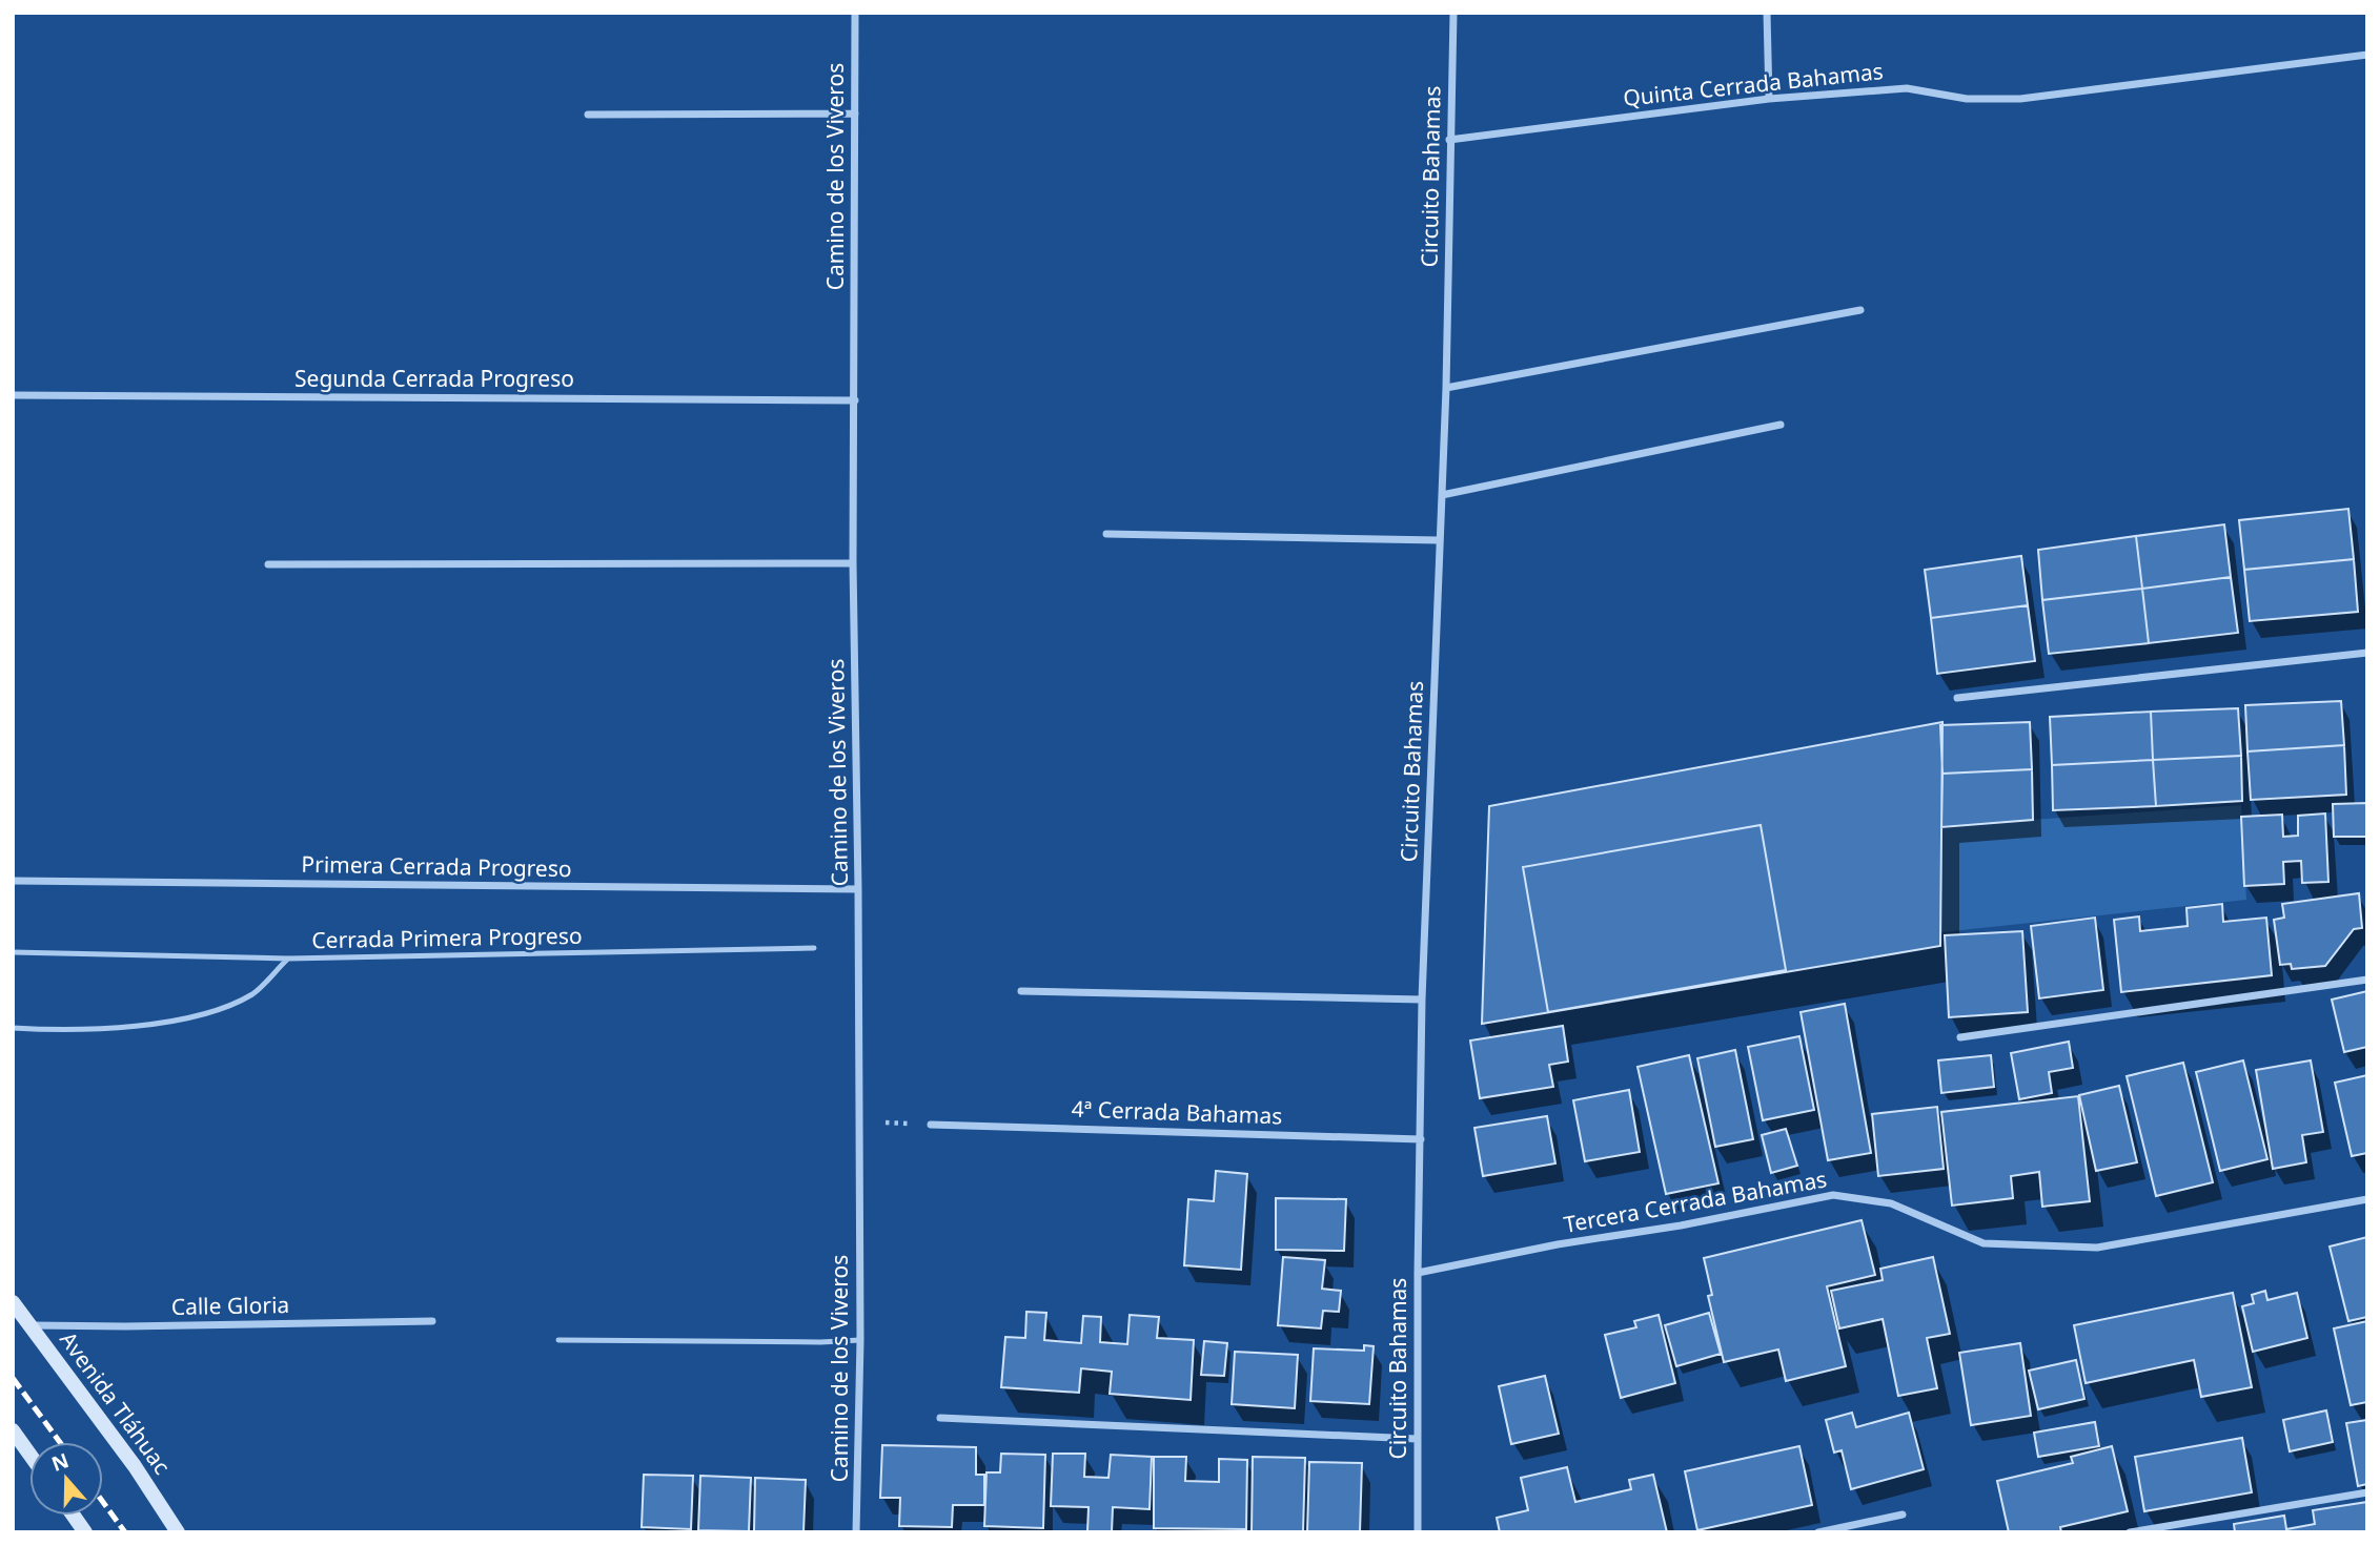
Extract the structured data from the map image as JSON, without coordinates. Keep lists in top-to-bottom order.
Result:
{
  "streets": {
    "main road": ["Avenida Tláhuac"],
    "street": [
      "Quinta Cerrada Bahamas",
      "Camino de los Viveros",
      "Circuito Bahamas",
      "Segunda Cerrada Progreso",
      "Primera Cerrada Progreso",
      "4ª Cerrada Bahamas",
      "Tercera Cerrada Bahamas",
      "Calle Gloria"
    ],
    "lane": ["Cerrada Primera Progreso"]
  },
  "crossings": [
    ["Quinta Cerrada Bahamas", "Circuito Bahamas"],
    ["Camino de los Viveros", "Segunda Cerrada Progreso"],
    ["Camino de los Viveros", "Primera Cerrada Progreso"],
    ["Circuito Bahamas", "4ª Cerrada Bahamas"],
    ["Circuito Bahamas", "Tercera Cerrada Bahamas"],
    ["Calle Gloria", "Avenida Tláhuac"]
  ],
  "north": "top"
}
